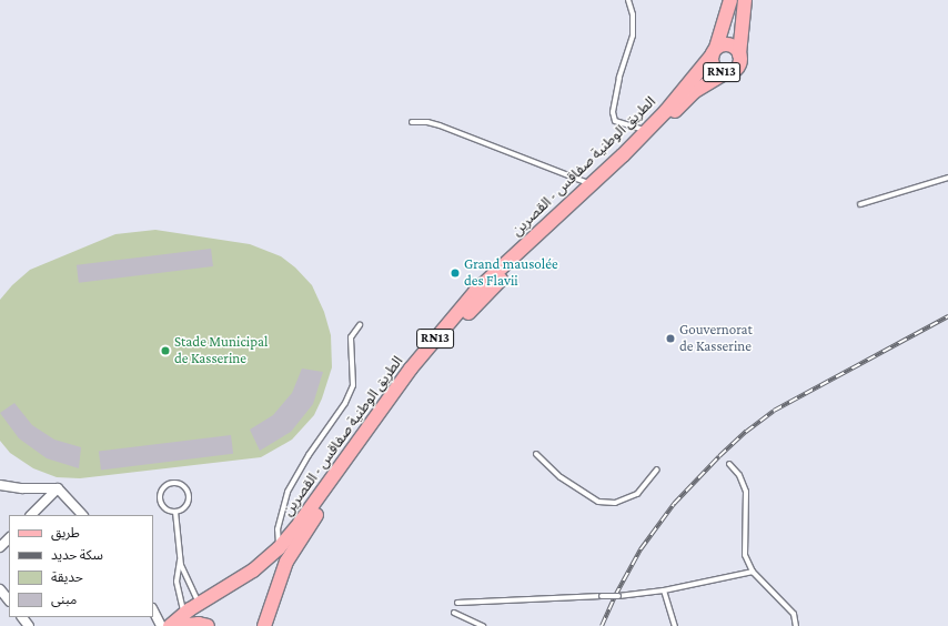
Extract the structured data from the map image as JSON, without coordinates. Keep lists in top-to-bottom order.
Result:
{
  "streets": {
    "main road": ["RN13", "الطريق الوطنية صفاقس - القصرين"]
  },
  "crossings": [
    ["RN13", "الطريق الوطنية صفاقس - القصرين"]
  ],
  "places": ["Grand mausolée des Flavii", "Gouvernorat de Kasserine", "Stade Municipal de Kasserine"],
  "legend": [
    "طريق",
    "سكة حديد",
    "حديقة",
    "مبنى"
  ]
}
